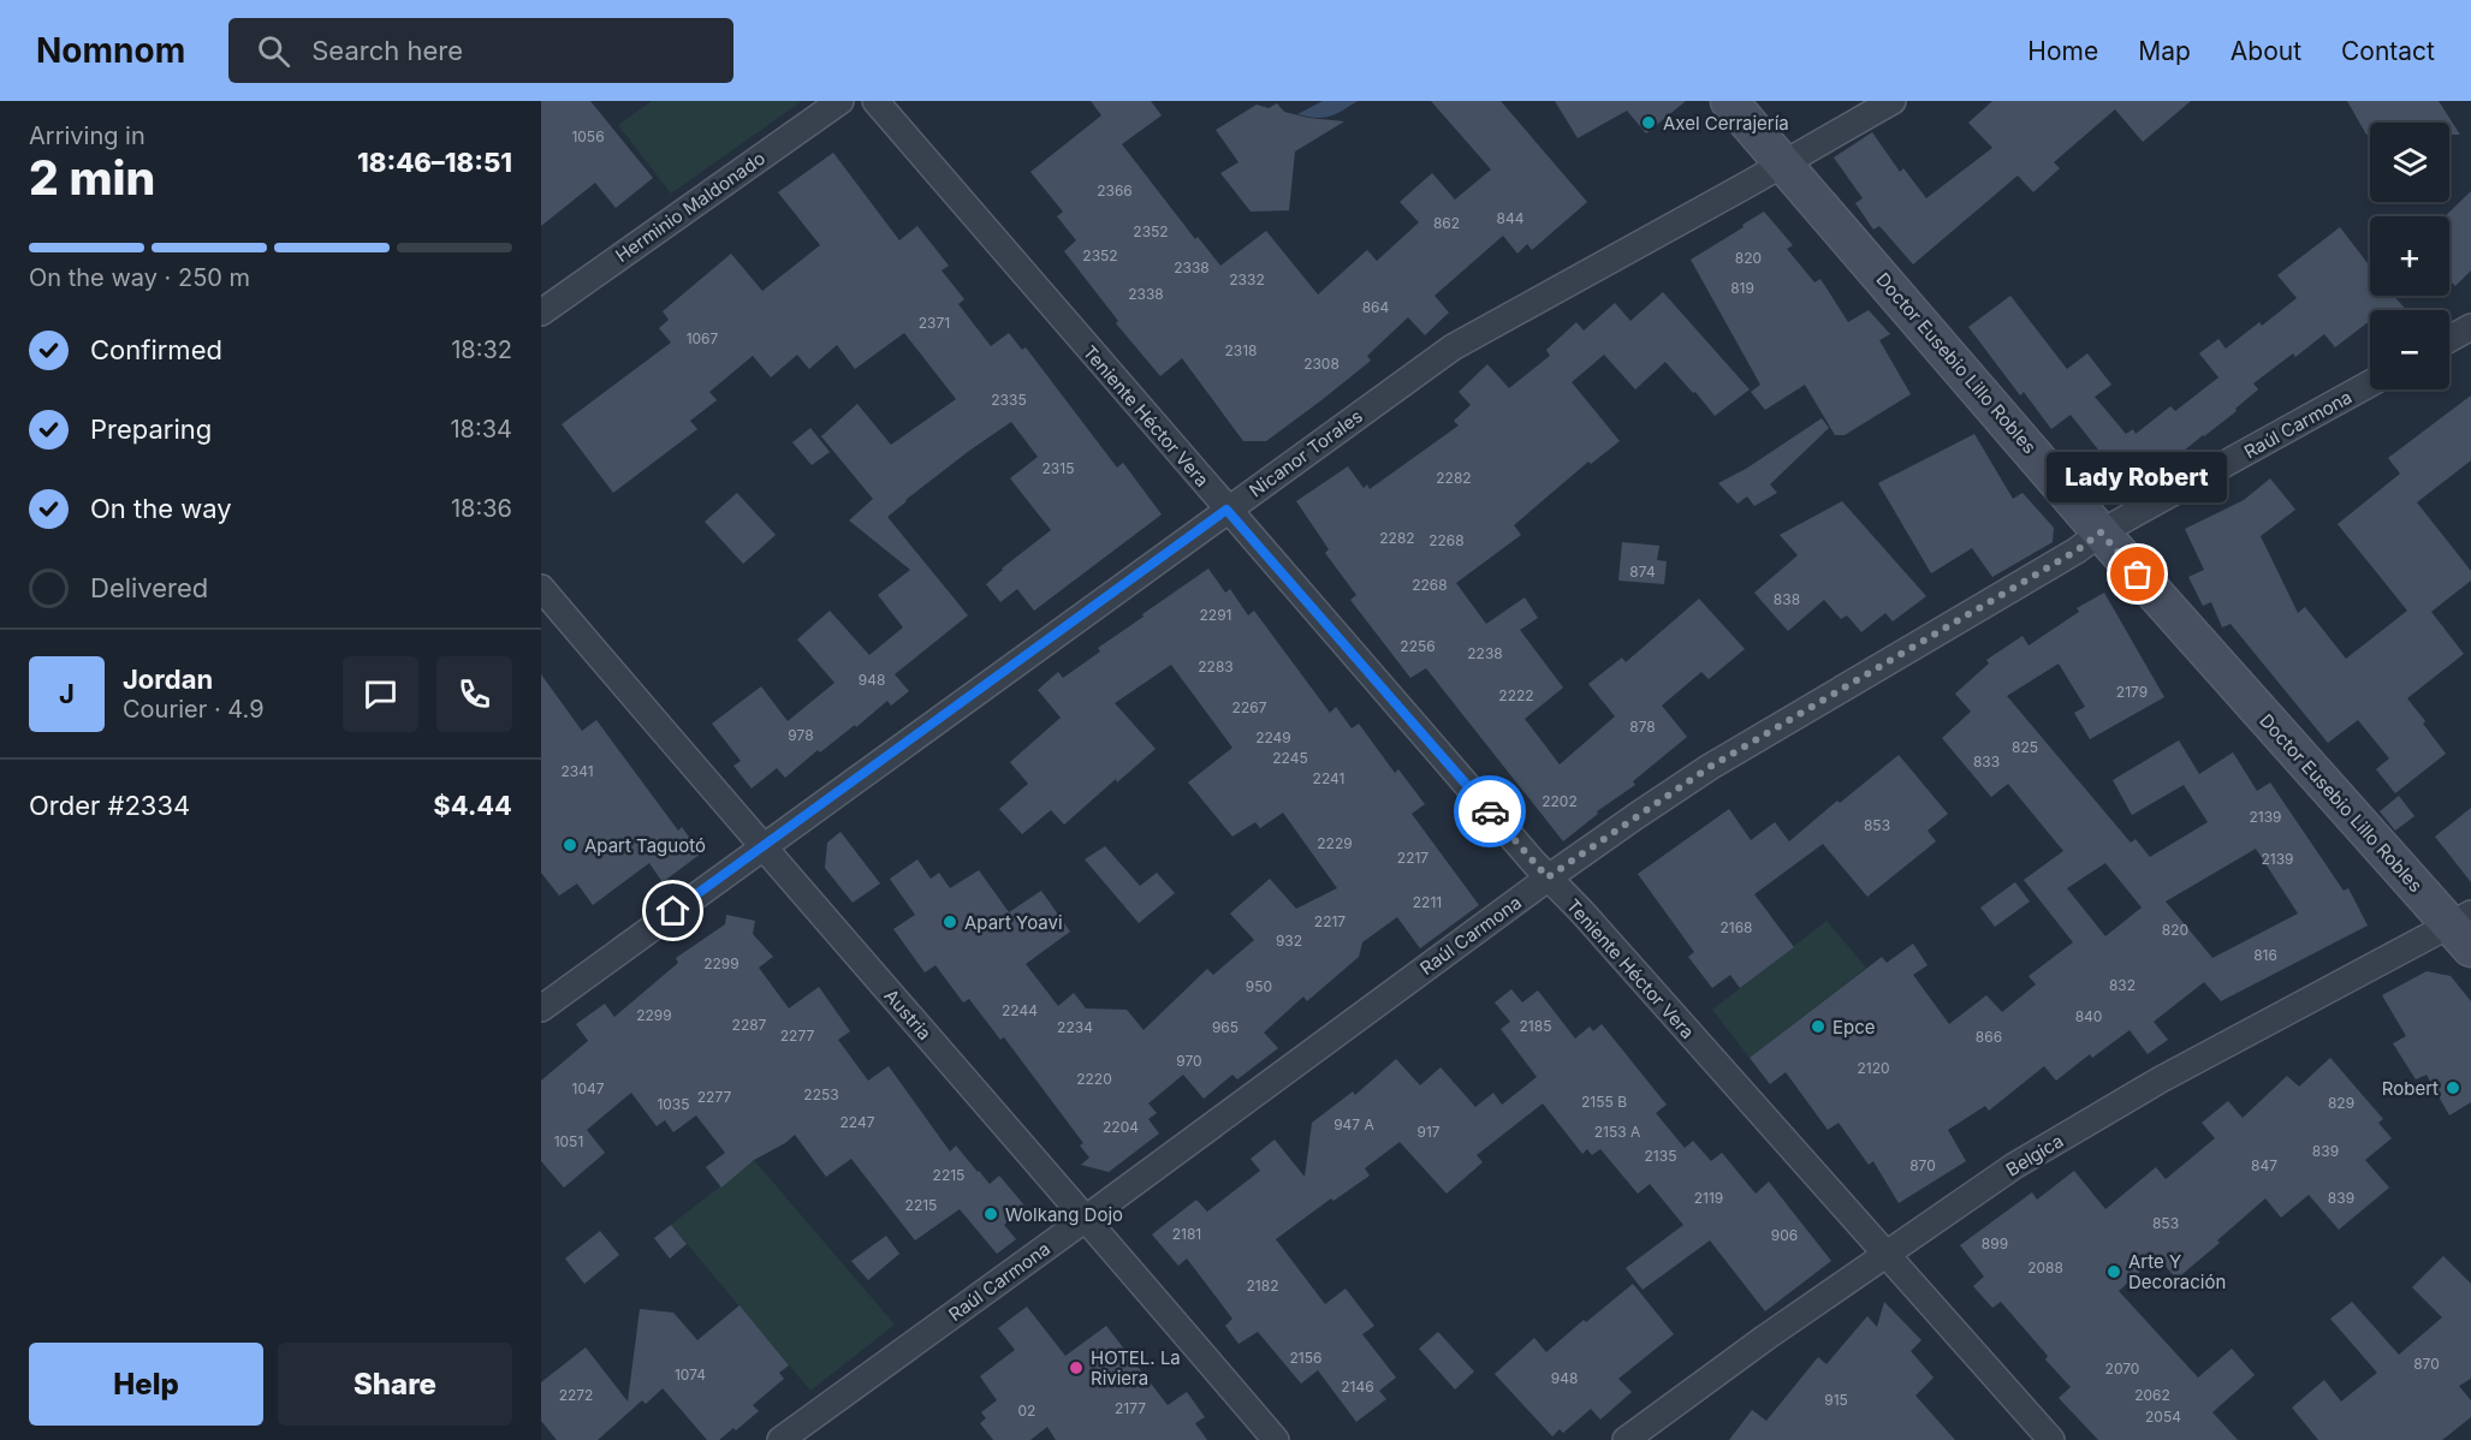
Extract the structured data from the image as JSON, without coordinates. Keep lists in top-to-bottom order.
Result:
{
  "streets": {
    "main road": ["Doctor Eusebio Lillo Robles"],
    "street": [
      "Herminio Maldonado",
      "Teniente Héctor Vera",
      "Raúl Carmona",
      "Nicanor Torales",
      "Austria",
      "Belgica"
    ]
  },
  "crossings": [
    ["Doctor Eusebio Lillo Robles", "Raúl Carmona"],
    ["Doctor Eusebio Lillo Robles", "Nicanor Torales"],
    ["Doctor Eusebio Lillo Robles", "Belgica"],
    ["Teniente Héctor Vera", "Raúl Carmona"],
    ["Teniente Héctor Vera", "Nicanor Torales"],
    ["Teniente Héctor Vera", "Belgica"],
    ["Raúl Carmona", "Austria"],
    ["Nicanor Torales", "Austria"]
  ],
  "places": [
    "Axel Cerrajería",
    "Lady Robert",
    "Apart Taguotó",
    "Apart Yoavi",
    "Epce",
    "Robert",
    "Wolkang Dojo",
    "Arte Y Decoración",
    "HOTEL. La Riviera"
  ],
  "house_numbers": [
    "1056",
    "2366",
    "844",
    "862",
    "2352",
    "2352",
    "820",
    "2338",
    "2332",
    "819",
    "2338",
    "864",
    "2371",
    "1067",
    "2318",
    "2308",
    "2335",
    "2315",
    "2282",
    "2282",
    "2268",
    "874",
    "2268",
    "838",
    "2291",
    "2256",
    "2238",
    "2283",
    "948",
    "2179",
    "2222",
    "2267",
    "878",
    "978",
    "2249",
    "825",
    "2245",
    "833",
    "2341",
    "2241",
    "2202",
    "2139",
    "853",
    "2229",
    "2217",
    "2139",
    "2211",
    "2217",
    "2168",
    "820",
    "932",
    "816",
    "2299",
    "832",
    "950",
    "2244",
    "2299",
    "840",
    "2287",
    "2185",
    "2234",
    "965",
    "2277",
    "866",
    "970",
    "2120",
    "2220",
    "1047",
    "2253",
    "2277",
    "2155 B",
    "829",
    "1035",
    "2247",
    "947 A",
    "2204",
    "917",
    "2153 A",
    "1051",
    "839",
    "2135",
    "870",
    "847",
    "2215",
    "2119",
    "839",
    "2215",
    "853",
    "2181",
    "906",
    "899",
    "2088",
    "2182",
    "2156",
    "870",
    "2070",
    "1074",
    "948",
    "2146",
    "2272",
    "2062",
    "915",
    "2177",
    "02",
    "2054"
  ],
  "page": {
    "header": "Nomnom",
    "search": "Search here",
    "nav": [
      "Home",
      "Map",
      "About",
      "Contact"
    ],
    "heading": ["2 min", "Arriving in", "18:46–18:51"],
    "panel": [
      "Jordan",
      "Courier · 4.9",
      "Order #2334",
      "$4.44"
    ],
    "map_buttons": ["+", "−"],
    "bar": "On the way · 250 m",
    "list": [
      ["Confirmed", "18:32"],
      ["Preparing", "18:34"],
      ["On the way", "18:36"],
      "Delivered"
    ],
    "bubble": "Lady Robert",
    "round": "J",
    "buttons": ["Help", "Share"]
  }
}
